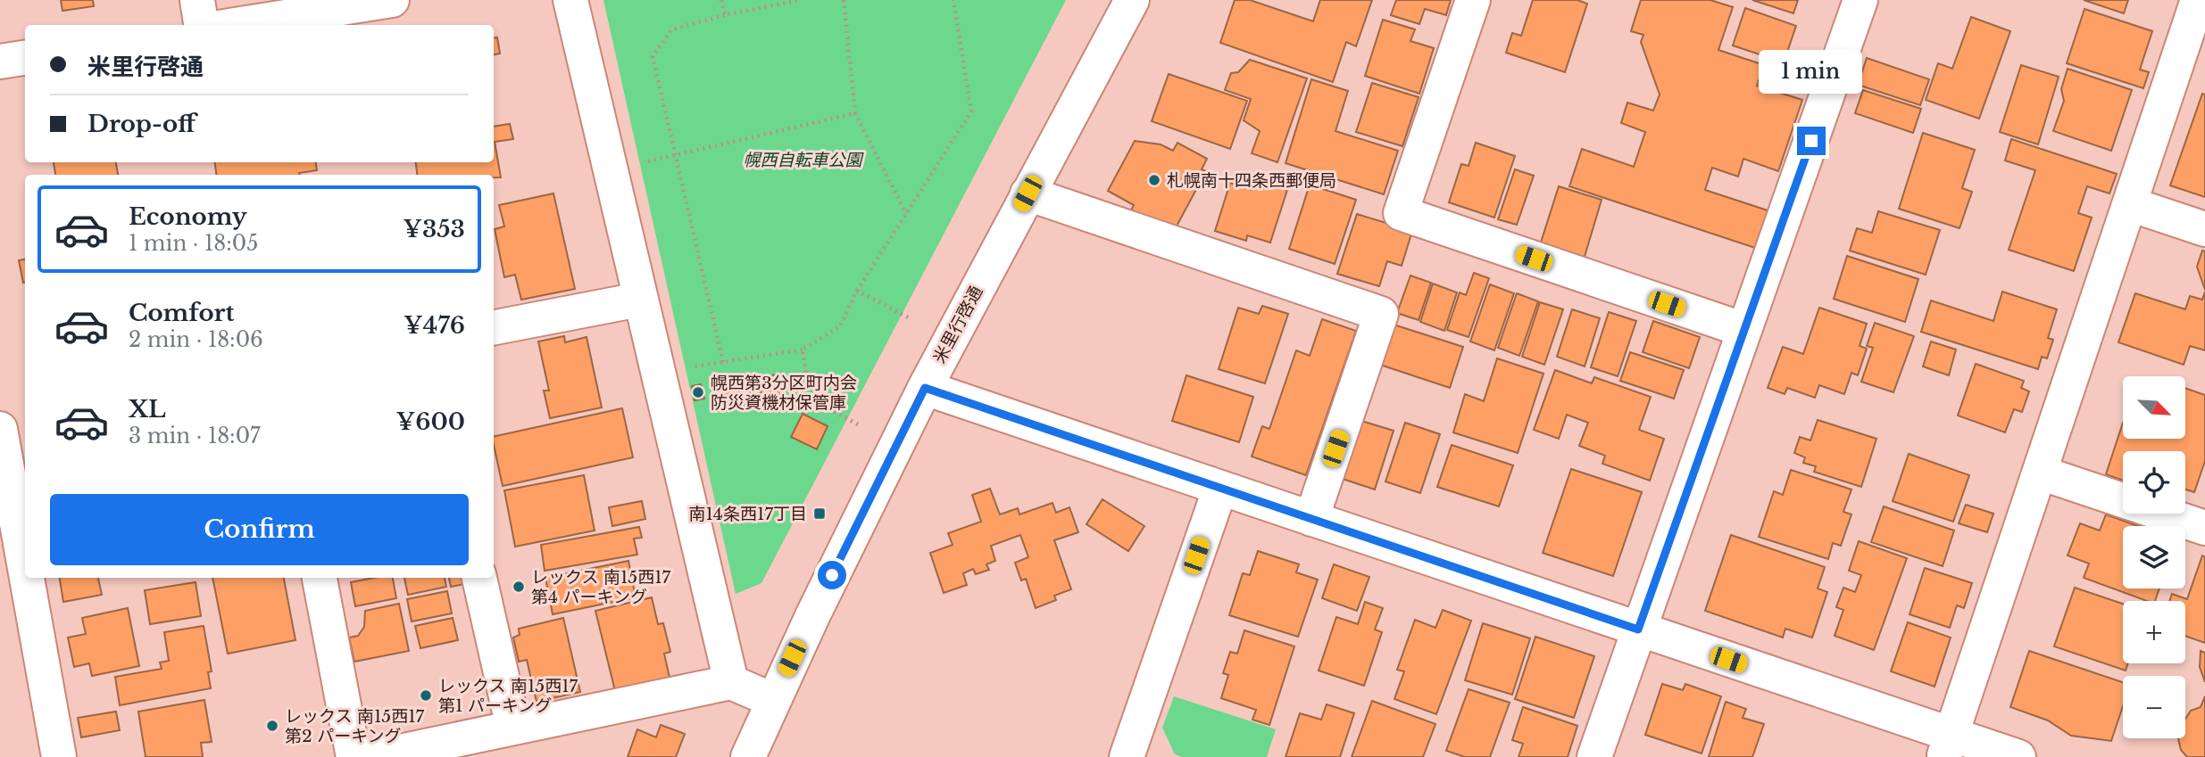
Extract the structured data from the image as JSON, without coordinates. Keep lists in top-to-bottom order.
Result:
{
  "streets": {
    "street": ["米里行啓通"]
  },
  "parks": ["幌西自転車公園"],
  "places": {
    "other": [
      "札幌南十四条西郵便局",
      "幌西第3分区町内会 防災資機材保管庫",
      "レックス 南15西17 第4 パーキング",
      "レックス 南15西17 第1 パーキング",
      "レックス 南15西17 第2 パーキング"
    ],
    "transit": ["南14条西17丁目"]
  },
  "north": "bottom right",
  "page": {
    "banner": ["米里行啓通", "Drop-off"],
    "bubble": "1 min",
    "list": [
      {
        "name": "Economy",
        "note": "1 min · 18:05",
        "value": "¥353"
      },
      {
        "name": "Comfort",
        "note": "2 min · 18:06",
        "value": "¥476"
      },
      {
        "name": "XL",
        "note": "3 min · 18:07",
        "value": "¥600"
      }
    ],
    "map_buttons": ["+", "−"],
    "buttons": "Confirm"
  }
}
